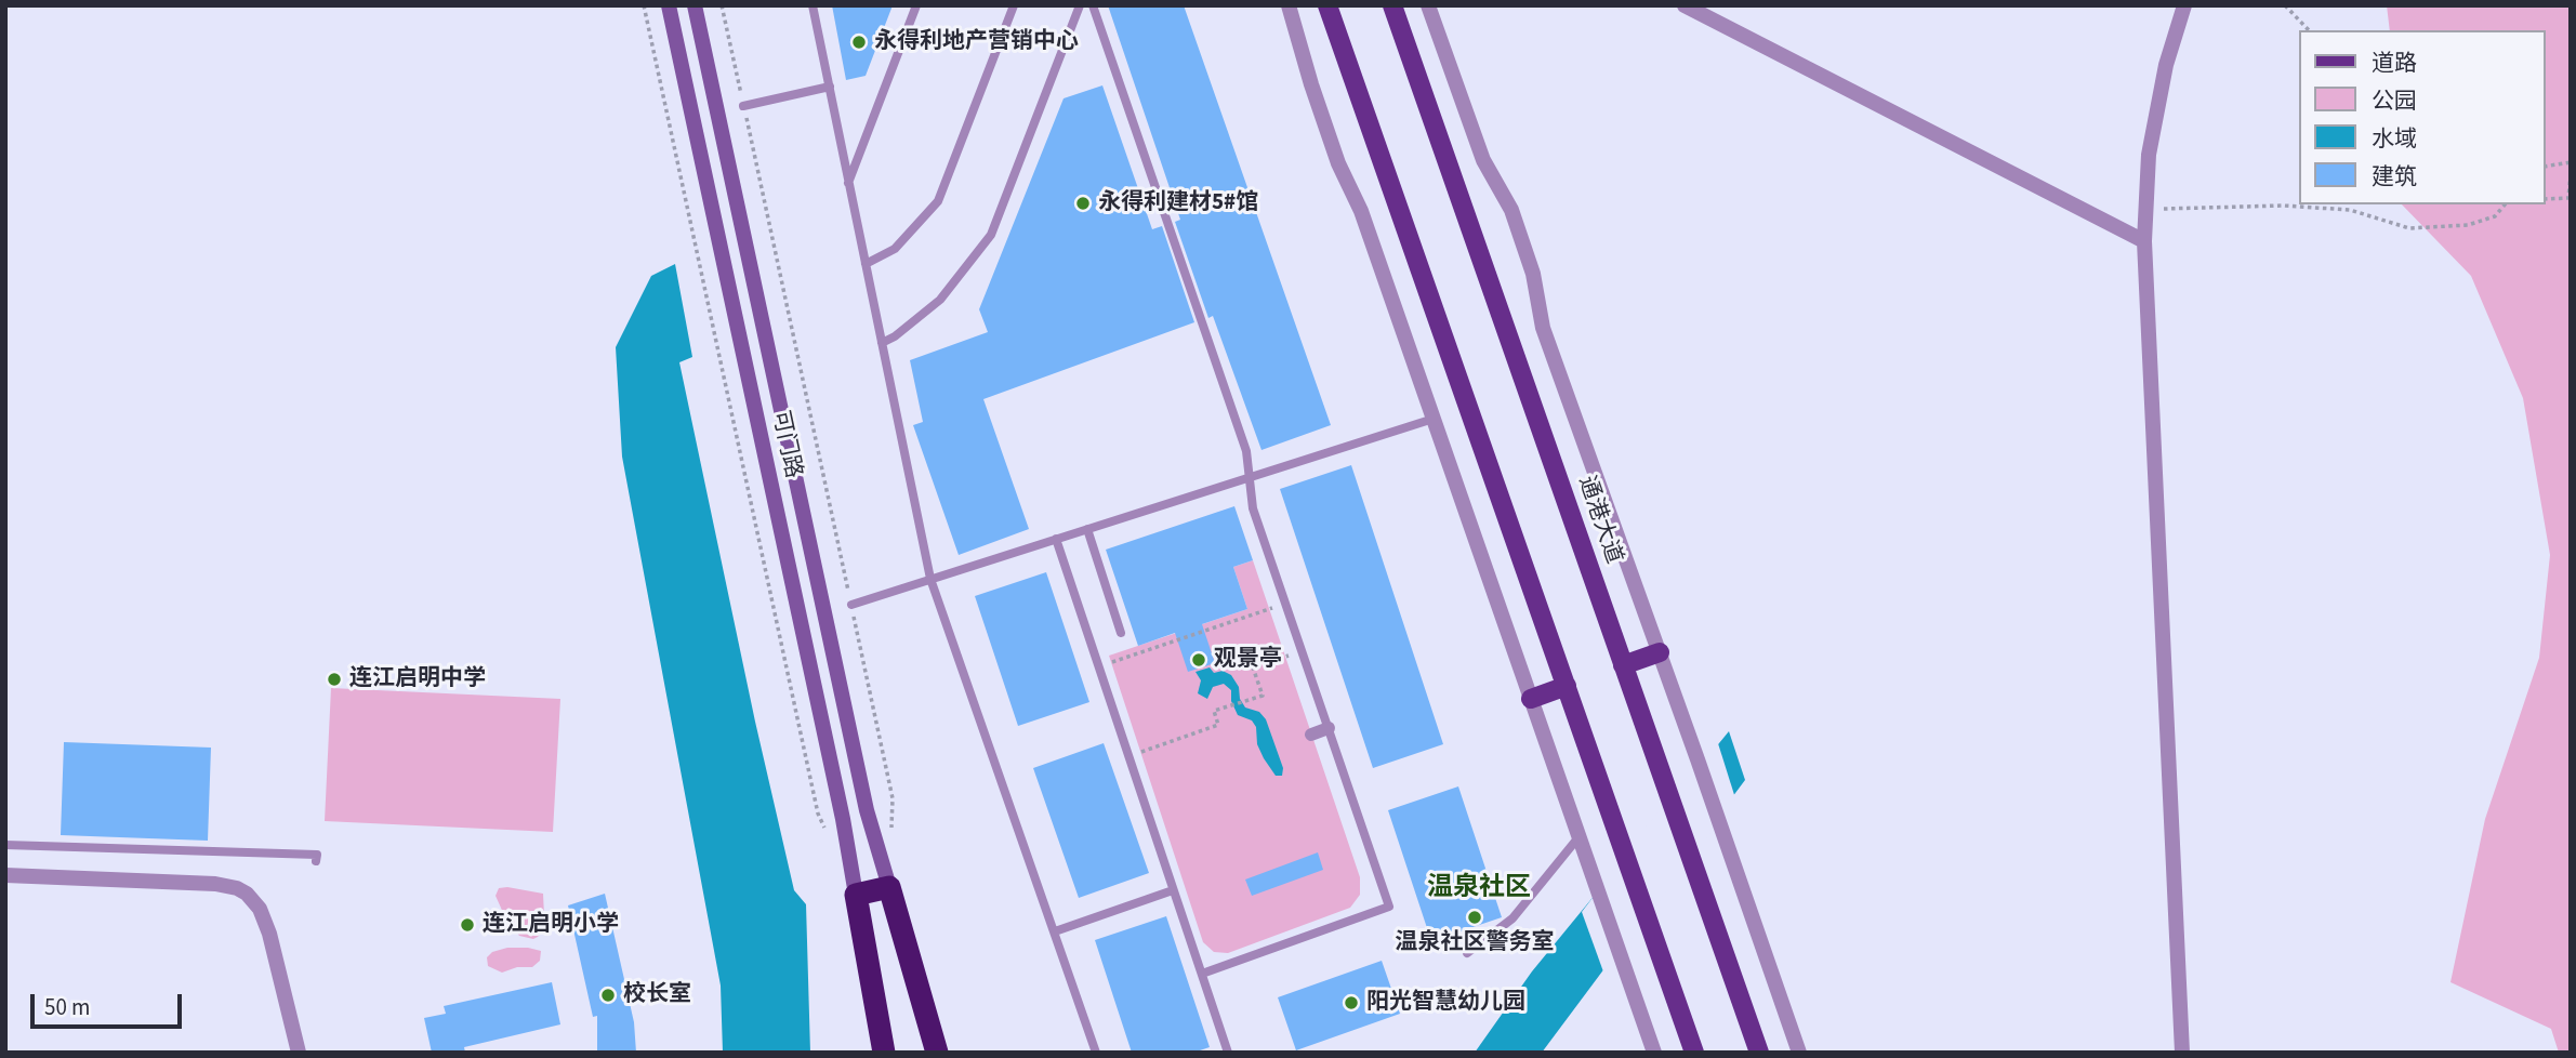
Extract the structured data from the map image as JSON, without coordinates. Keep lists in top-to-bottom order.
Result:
{
  "streets": {
    "main road": ["可门路", "通港大道"]
  },
  "districts": ["温泉社区"],
  "places": [
    "永得利地产营销中心",
    "永得利建材5#馆",
    "观景亭",
    "连江启明中学",
    "温泉社区警务室",
    "连江启明小学",
    "校长室",
    "阳光智慧幼儿园"
  ],
  "legend": [
    "道路",
    "公园",
    "水域",
    "建筑"
  ],
  "scale_bar": "50 m"
}
